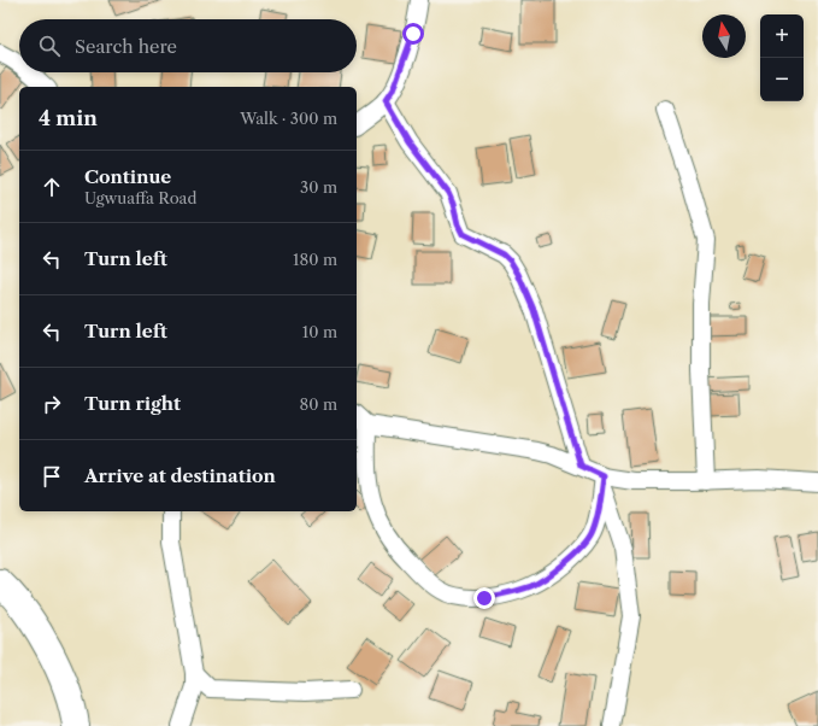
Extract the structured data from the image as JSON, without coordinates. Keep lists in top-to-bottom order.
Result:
{
  "north": "top",
  "page": {
    "map_buttons": ["+", "−"],
    "search": "Search here",
    "heading": ["4 min", "Walk · 300 m"],
    "list": [
      ["Continue", "Ugwuaffa Road", "30 m"],
      ["Turn left", "180 m"],
      ["Turn left", "10 m"],
      ["Turn right", "80 m"],
      "Arrive at destination"
    ]
  }
}
